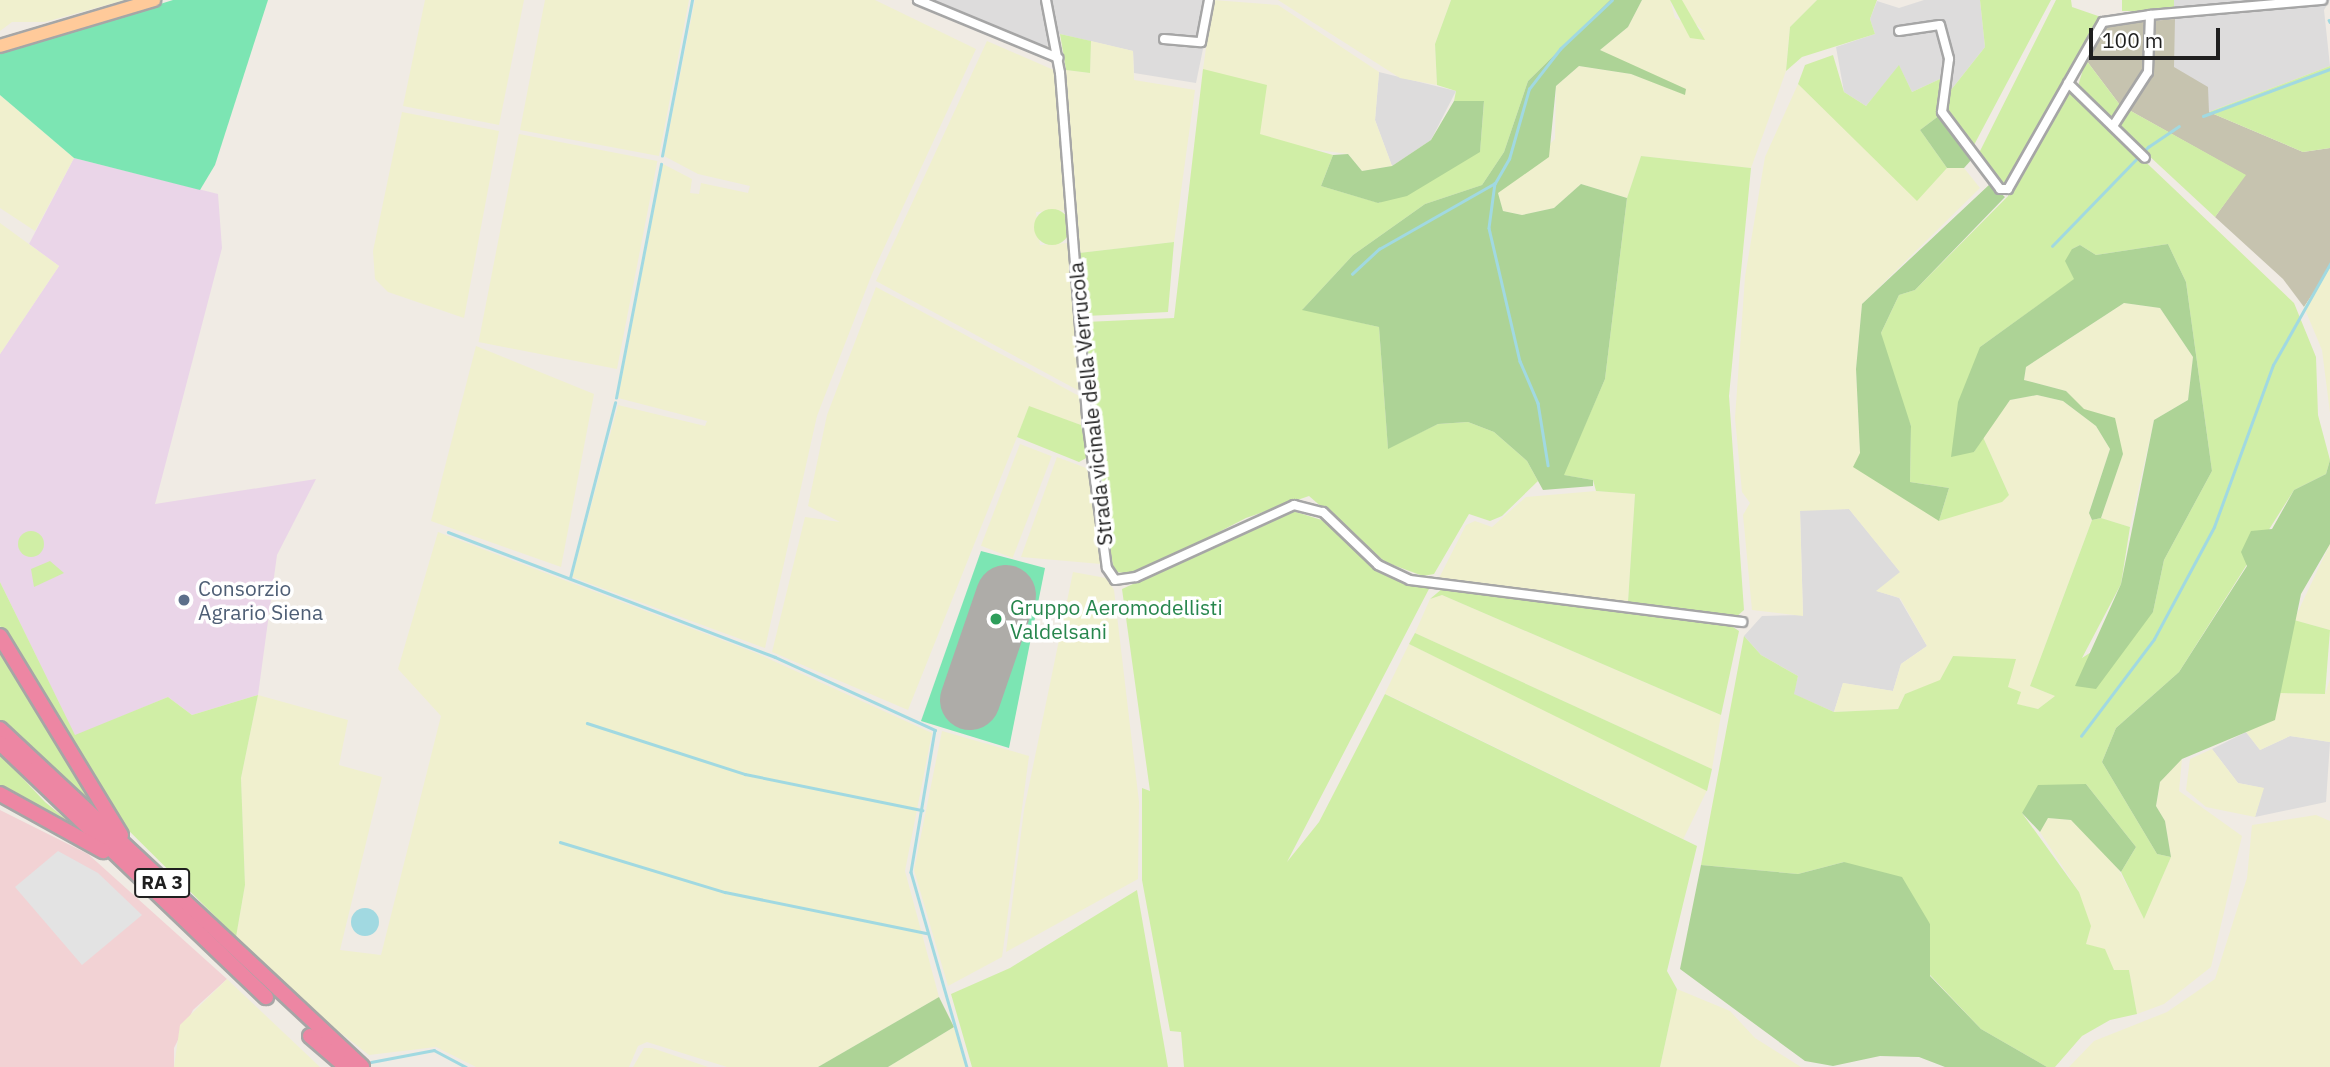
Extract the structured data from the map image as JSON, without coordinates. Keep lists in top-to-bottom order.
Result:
{
  "streets": {
    "highway": ["RA 3"],
    "street": ["Strada vicinale della Verrucola"]
  },
  "places": ["Consorzio Agrario Siena", "Gruppo Aeromodellisti Valdelsani"],
  "scale_bar": "100 m"
}
